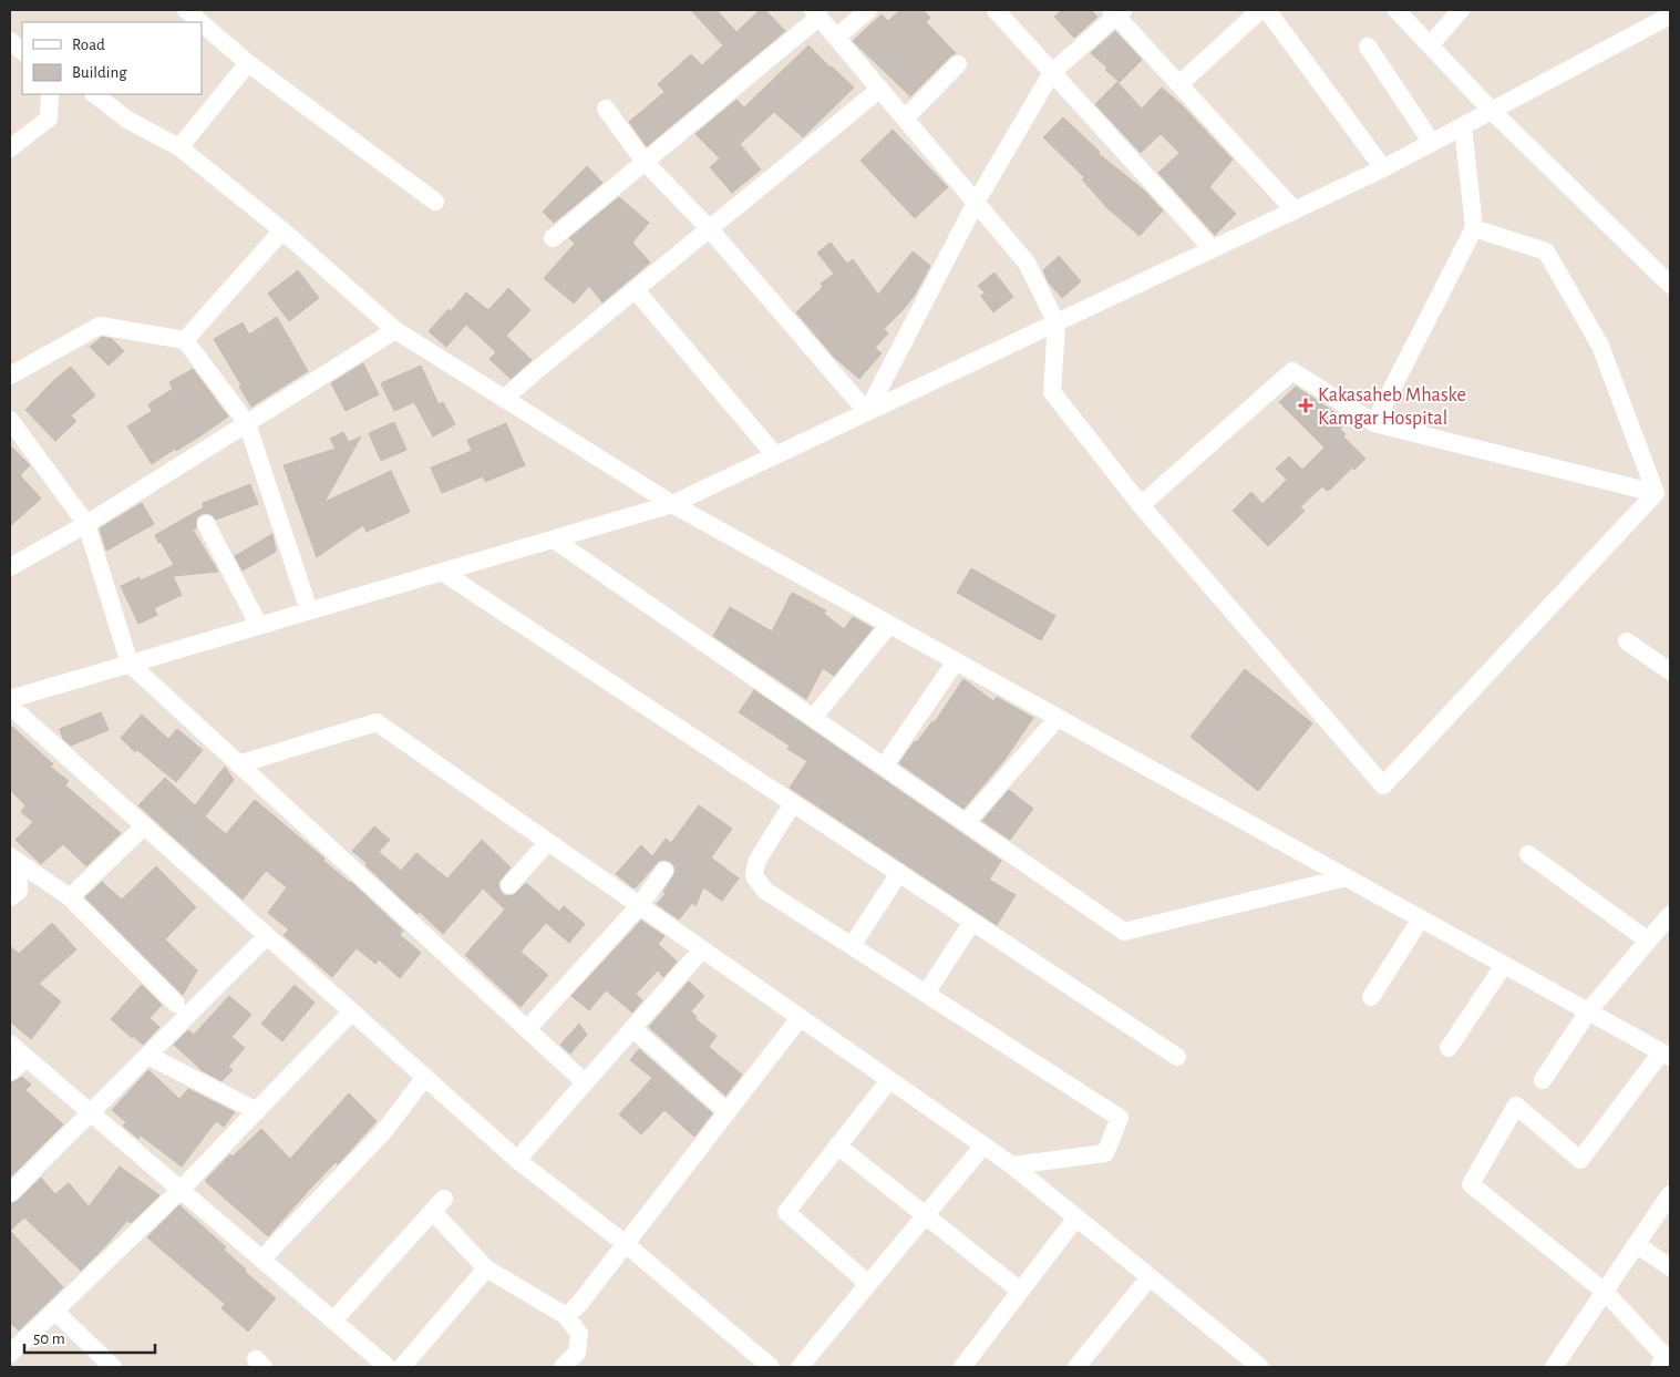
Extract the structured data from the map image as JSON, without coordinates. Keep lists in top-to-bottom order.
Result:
{
  "places": {
    "health": ["Kakasaheb Mhaske Kamgar Hospital"]
  },
  "legend": ["Road", "Building"],
  "scale_bar": "50 m"
}
